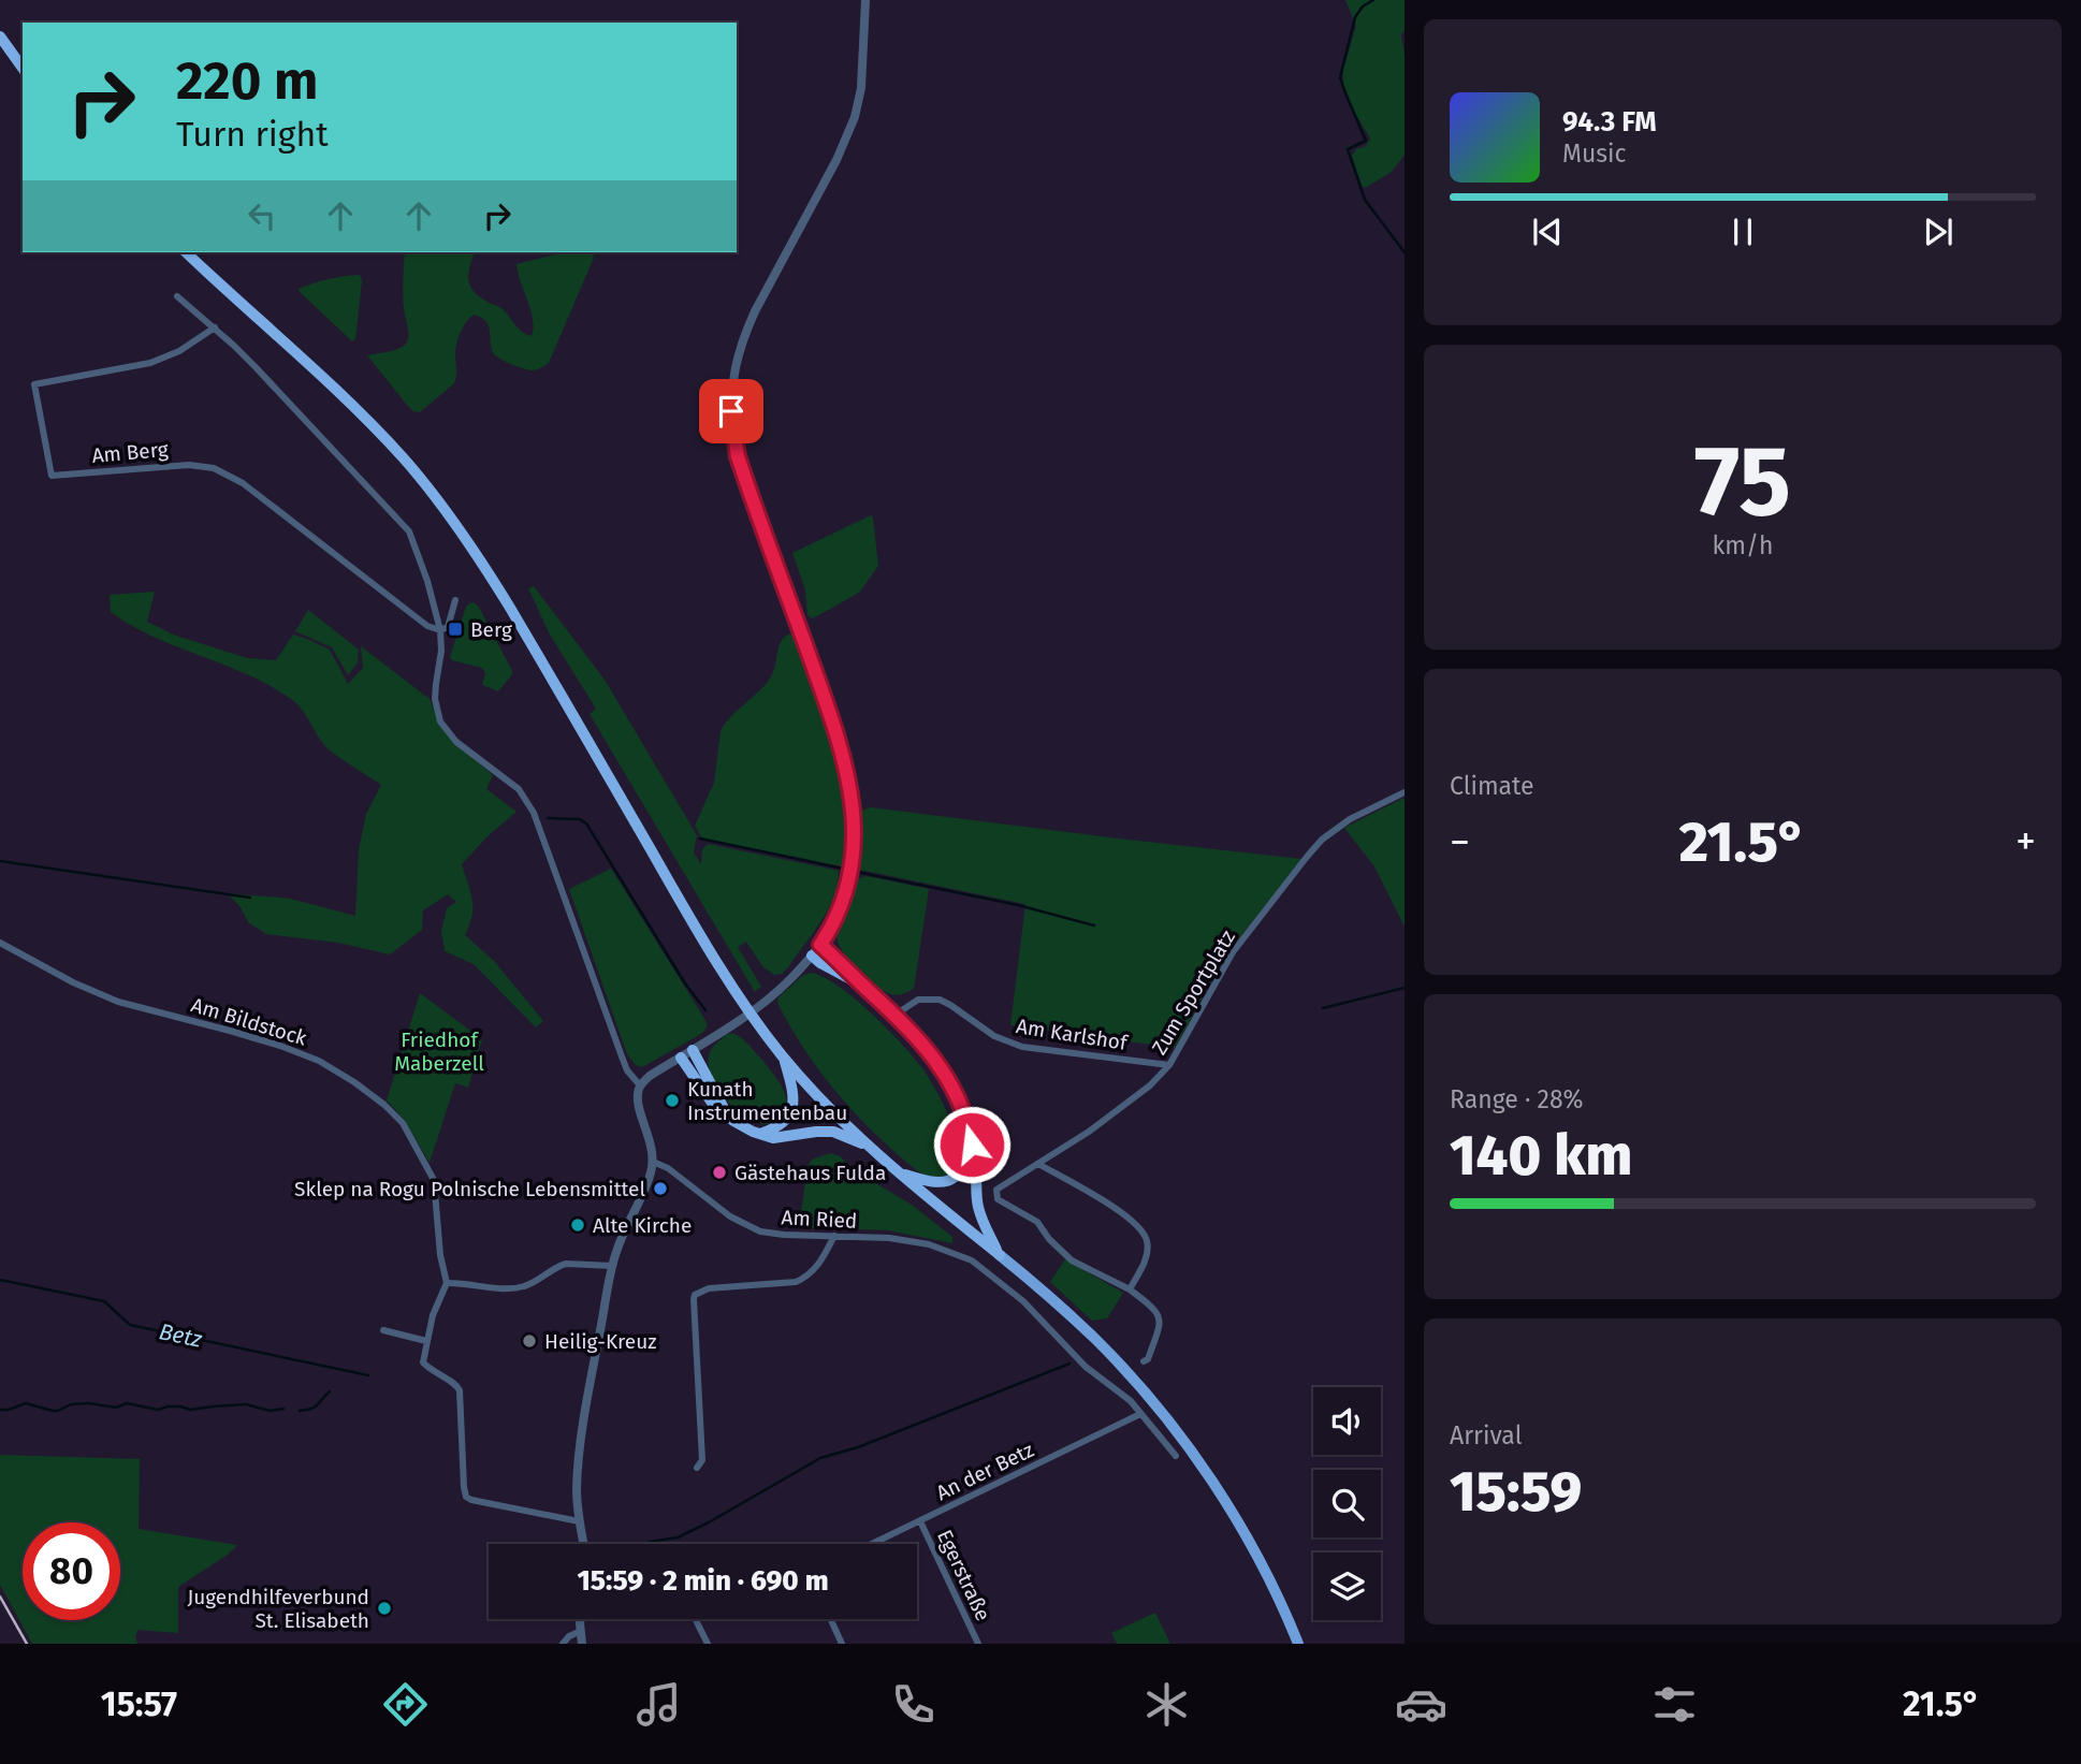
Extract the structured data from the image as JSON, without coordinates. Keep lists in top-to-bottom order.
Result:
{
  "streets": {
    "street": [
      "Am Berg",
      "Zum Sportplatz",
      "Am Bildstock",
      "Am Karlshof",
      "Am Ried",
      "An der Betz",
      "Egerstraße"
    ]
  },
  "crossings": [
    ["Zum Sportplatz", "Am Karlshof"],
    ["Am Ried", "An der Betz"],
    ["An der Betz", "Egerstraße"]
  ],
  "water": ["Betz"],
  "parks": ["Friedhof Maberzell"],
  "places": {
    "transit": ["Berg"],
    "other": [
      "Kunath Instrumentenbau",
      "Gästehaus Fulda",
      "Sklep na Rogu Polnische Lebensmittel",
      "Alte Kirche",
      "Heilig-Kreuz",
      "Jugendhilfeverbund St. Elisabeth"
    ]
  },
  "page": {
    "turn": ["220 m", "Turn right"],
    "song": ["94.3 FM", "Music"],
    "tile": [
      ["75", "km/h"],
      "Climate",
      ["Range · 28%", "140 km"],
      ["Arrival", "15:59"]
    ],
    "heat": ["−", "21.5°", "+"],
    "limit": "80",
    "trip": "15:59 · 2 min · 690 m",
    "tabs": ["15:57", "21.5°"]
  }
}
